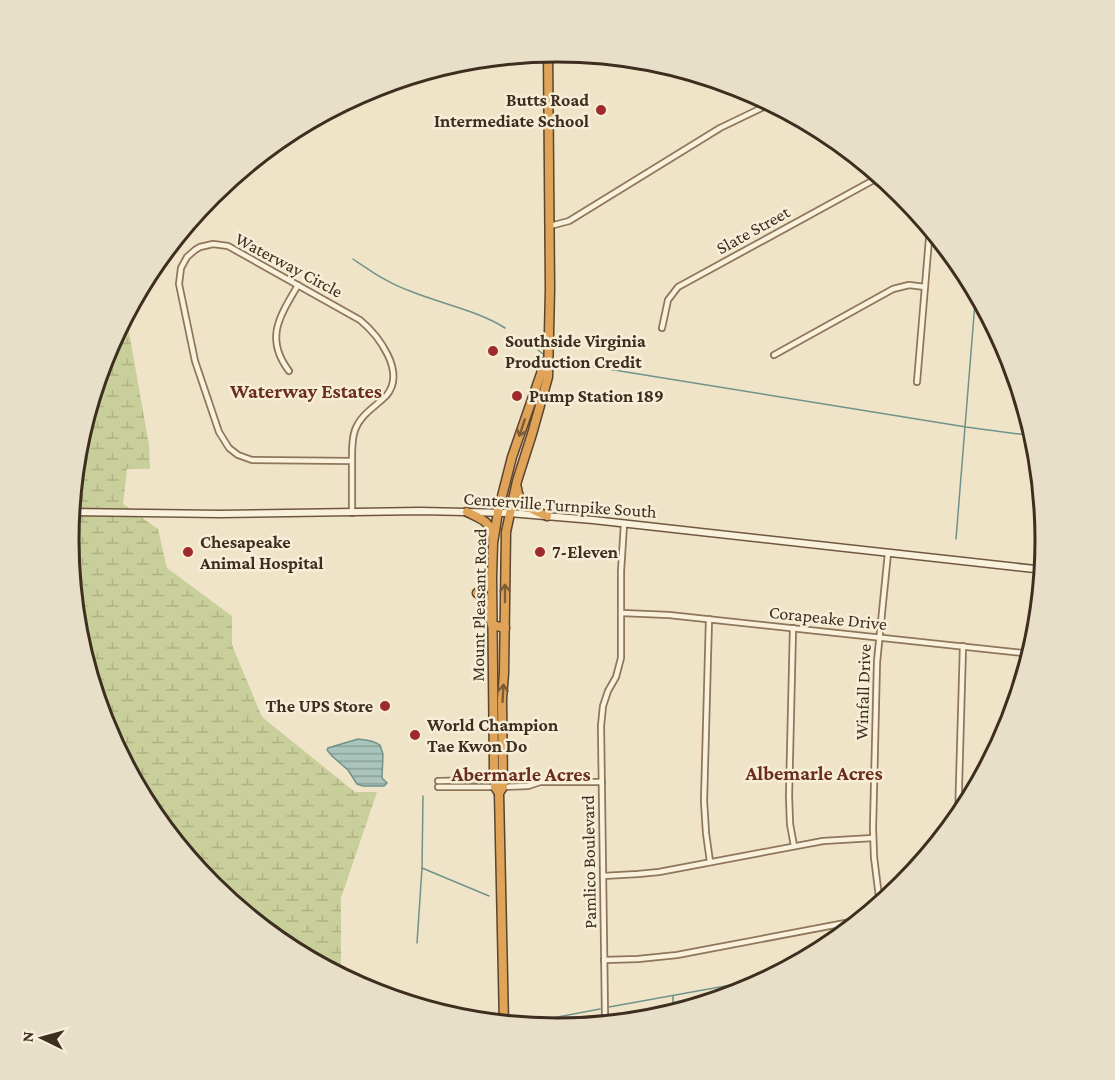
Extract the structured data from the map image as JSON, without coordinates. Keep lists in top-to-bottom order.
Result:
{
  "streets": {
    "highway": ["Mount Pleasant Road"],
    "main road": ["Centerville Turnpike South"],
    "street": [
      "Slate Street",
      "Waterway Circle",
      "Corapeake Drive",
      "Winfall Drive",
      "Pamlico Boulevard"
    ]
  },
  "crossings": [
    ["Waterway Circle", "Centerville Turnpike South"],
    ["Centerville Turnpike South", "Mount Pleasant Road"],
    ["Centerville Turnpike South", "Winfall Drive"],
    ["Centerville Turnpike South", "Pamlico Boulevard"],
    ["Corapeake Drive", "Winfall Drive"],
    ["Corapeake Drive", "Pamlico Boulevard"]
  ],
  "districts": ["Waterway Estates", "Albemarle Acres", "Abermarle Acres"],
  "places": [
    "Butts Road Intermediate School",
    "Southside Virginia Production Credit",
    "Pump Station 189",
    "Chesapeake Animal Hospital",
    "7-Eleven",
    "The UPS Store",
    "World Champion Tae Kwon Do"
  ],
  "north": "left"
}
